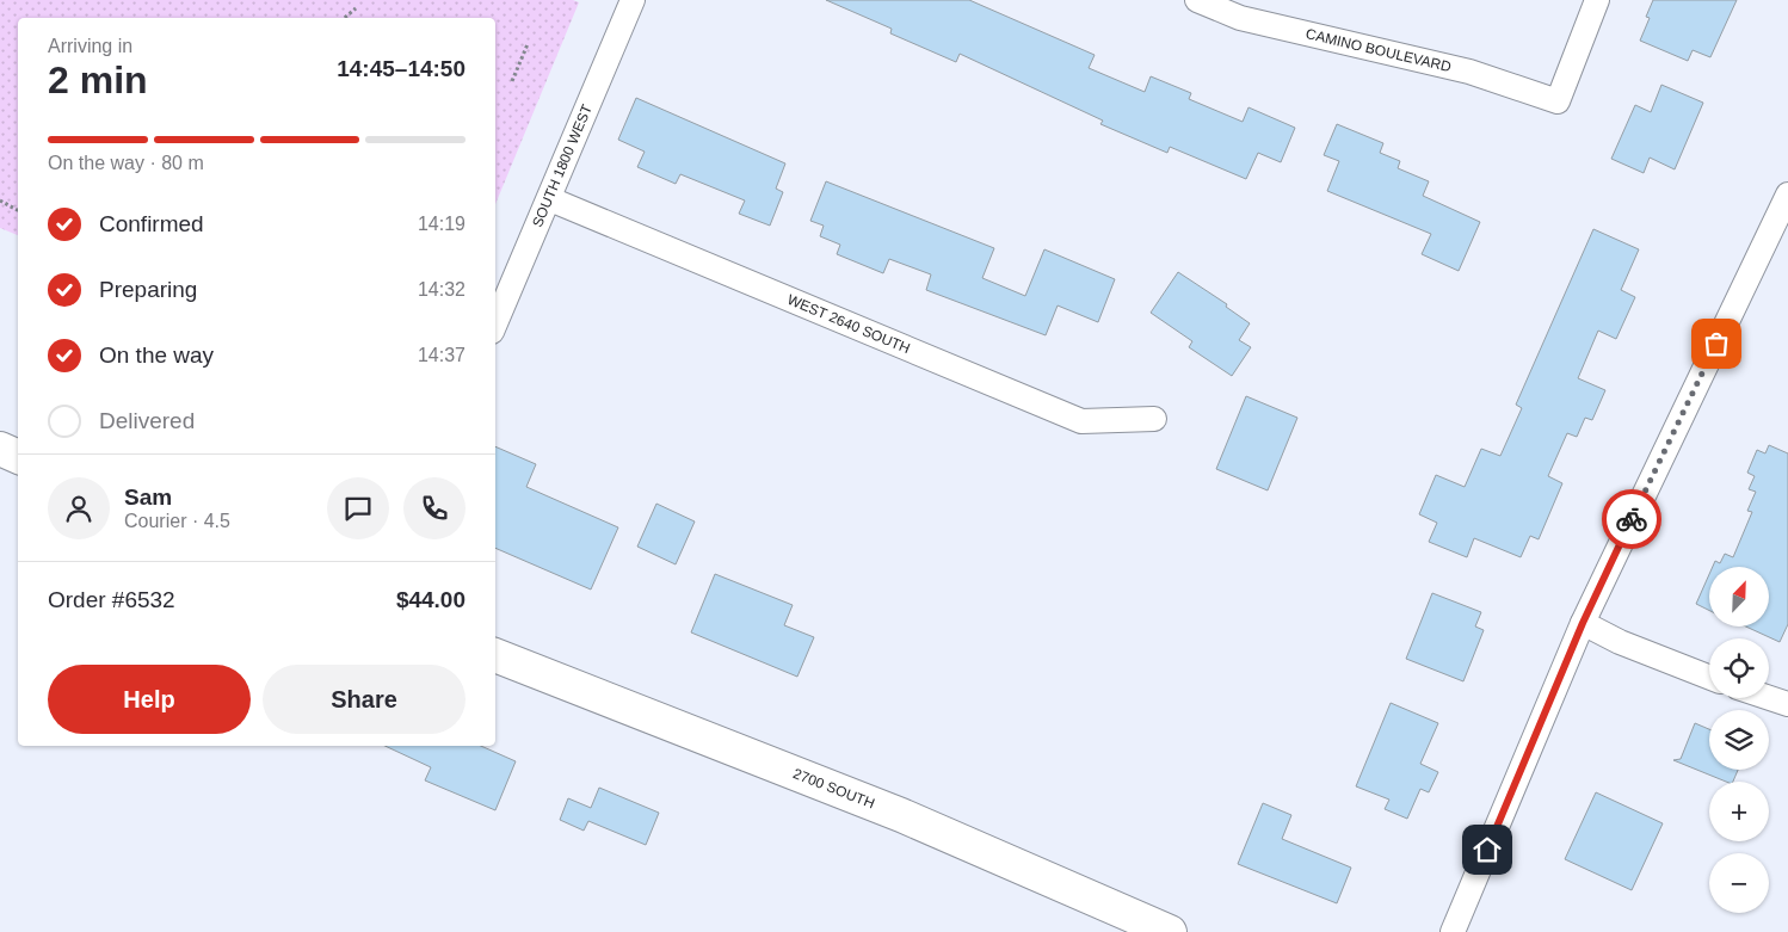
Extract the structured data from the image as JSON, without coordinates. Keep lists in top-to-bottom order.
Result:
{
  "streets": {
    "main road": ["2700 SOUTH"],
    "street": ["CAMINO BOULEVARD", "SOUTH 1800 WEST", "WEST 2640 SOUTH"]
  },
  "crossings": [
    ["SOUTH 1800 WEST", "WEST 2640 SOUTH"]
  ],
  "north": "top right",
  "page": {
    "heading": ["2 min", "Arriving in", "14:45–14:50"],
    "panel": [
      "Sam",
      "Courier · 4.5",
      "Order #6532",
      "$44.00"
    ],
    "bar": "On the way · 80 m",
    "list": [
      ["Confirmed", "14:19"],
      ["Preparing", "14:32"],
      ["On the way", "14:37"],
      "Delivered"
    ],
    "map_buttons": ["+", "−"],
    "buttons": ["Help", "Share"]
  }
}
